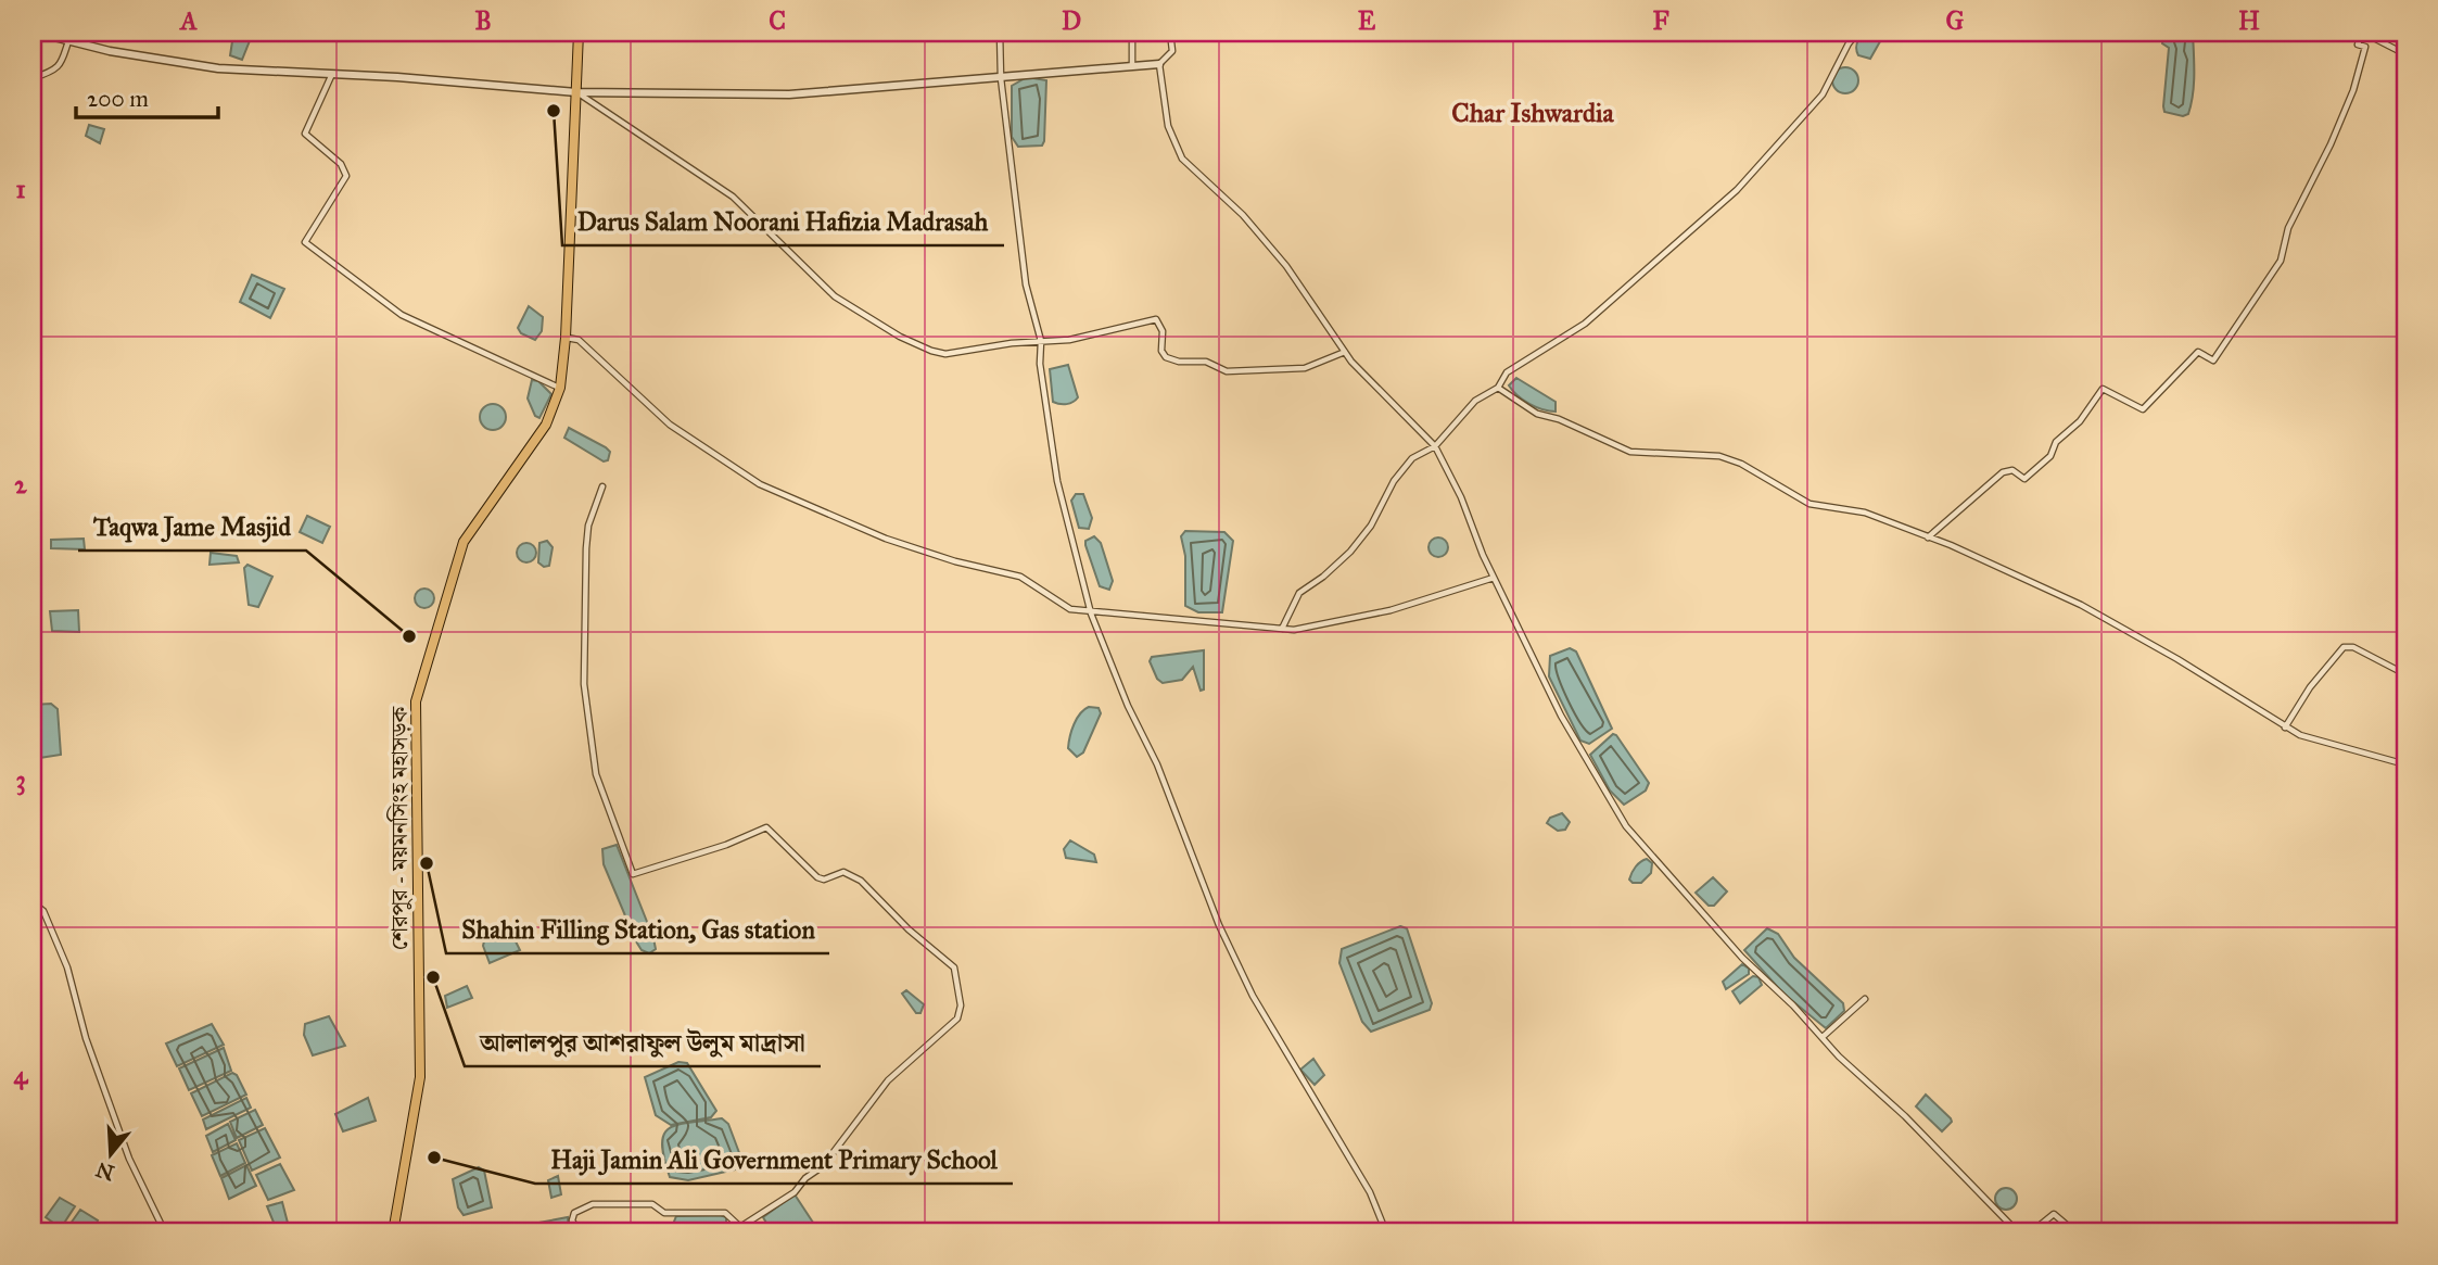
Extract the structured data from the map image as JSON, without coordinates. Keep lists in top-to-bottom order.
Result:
{
  "streets": {
    "main road": ["শেরপুর - ময়মনসিংহ মহাসড়ক"]
  },
  "districts": ["Char Ishwardia"],
  "places": [
    "Darus Salam Noorani Hafizia Madrasah",
    "Taqwa Jame Masjid",
    "Shahin Filling Station, Gas station",
    "আলালপুর আশরাফুল উলুম মাদ্রাসা",
    "Haji Jamin Ali Government Primary School"
  ],
  "scale_bar": "200 m",
  "north": "bottom",
  "grid": {
    "columns": [
      "A",
      "B",
      "C",
      "D",
      "E",
      "F",
      "G",
      "H"
    ],
    "rows": [
      "1",
      "2",
      "3",
      "4"
    ]
  }
}
